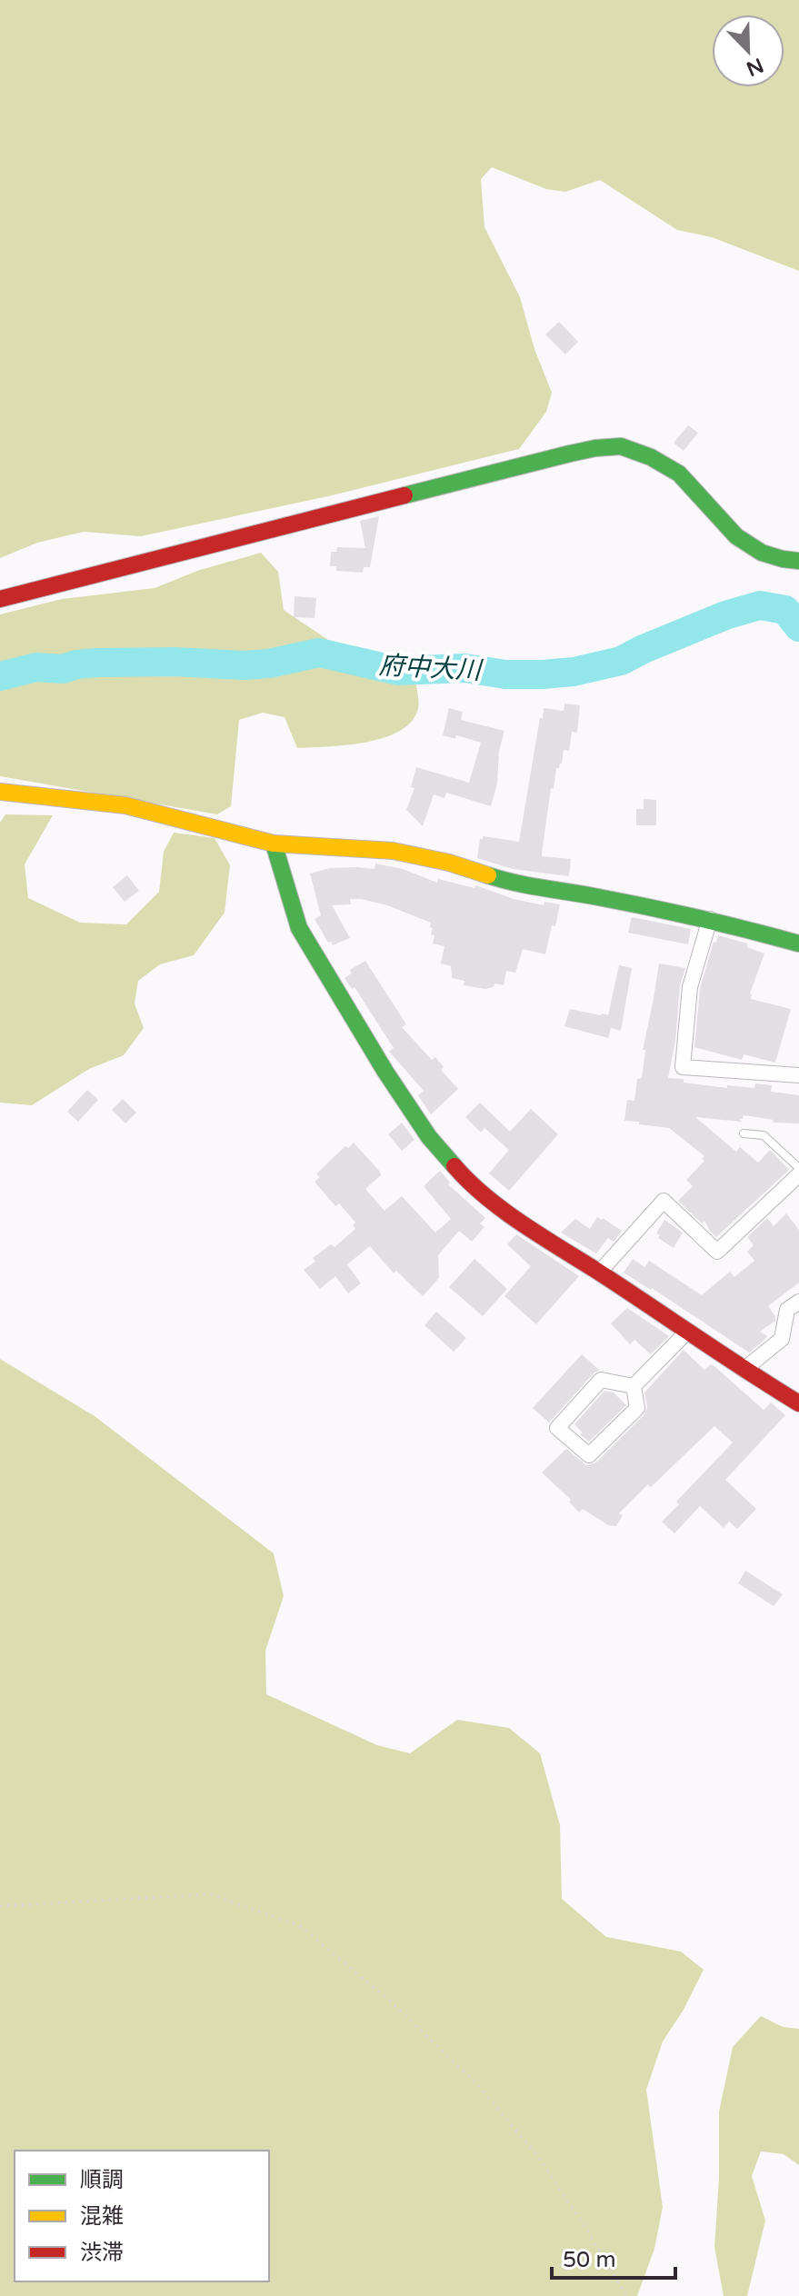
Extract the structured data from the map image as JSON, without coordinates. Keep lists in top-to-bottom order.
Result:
{
  "water": ["府中大川"],
  "legend": ["順調", "混雑", "渋滞"],
  "scale_bar": "50 m",
  "north": "bottom right"
}
